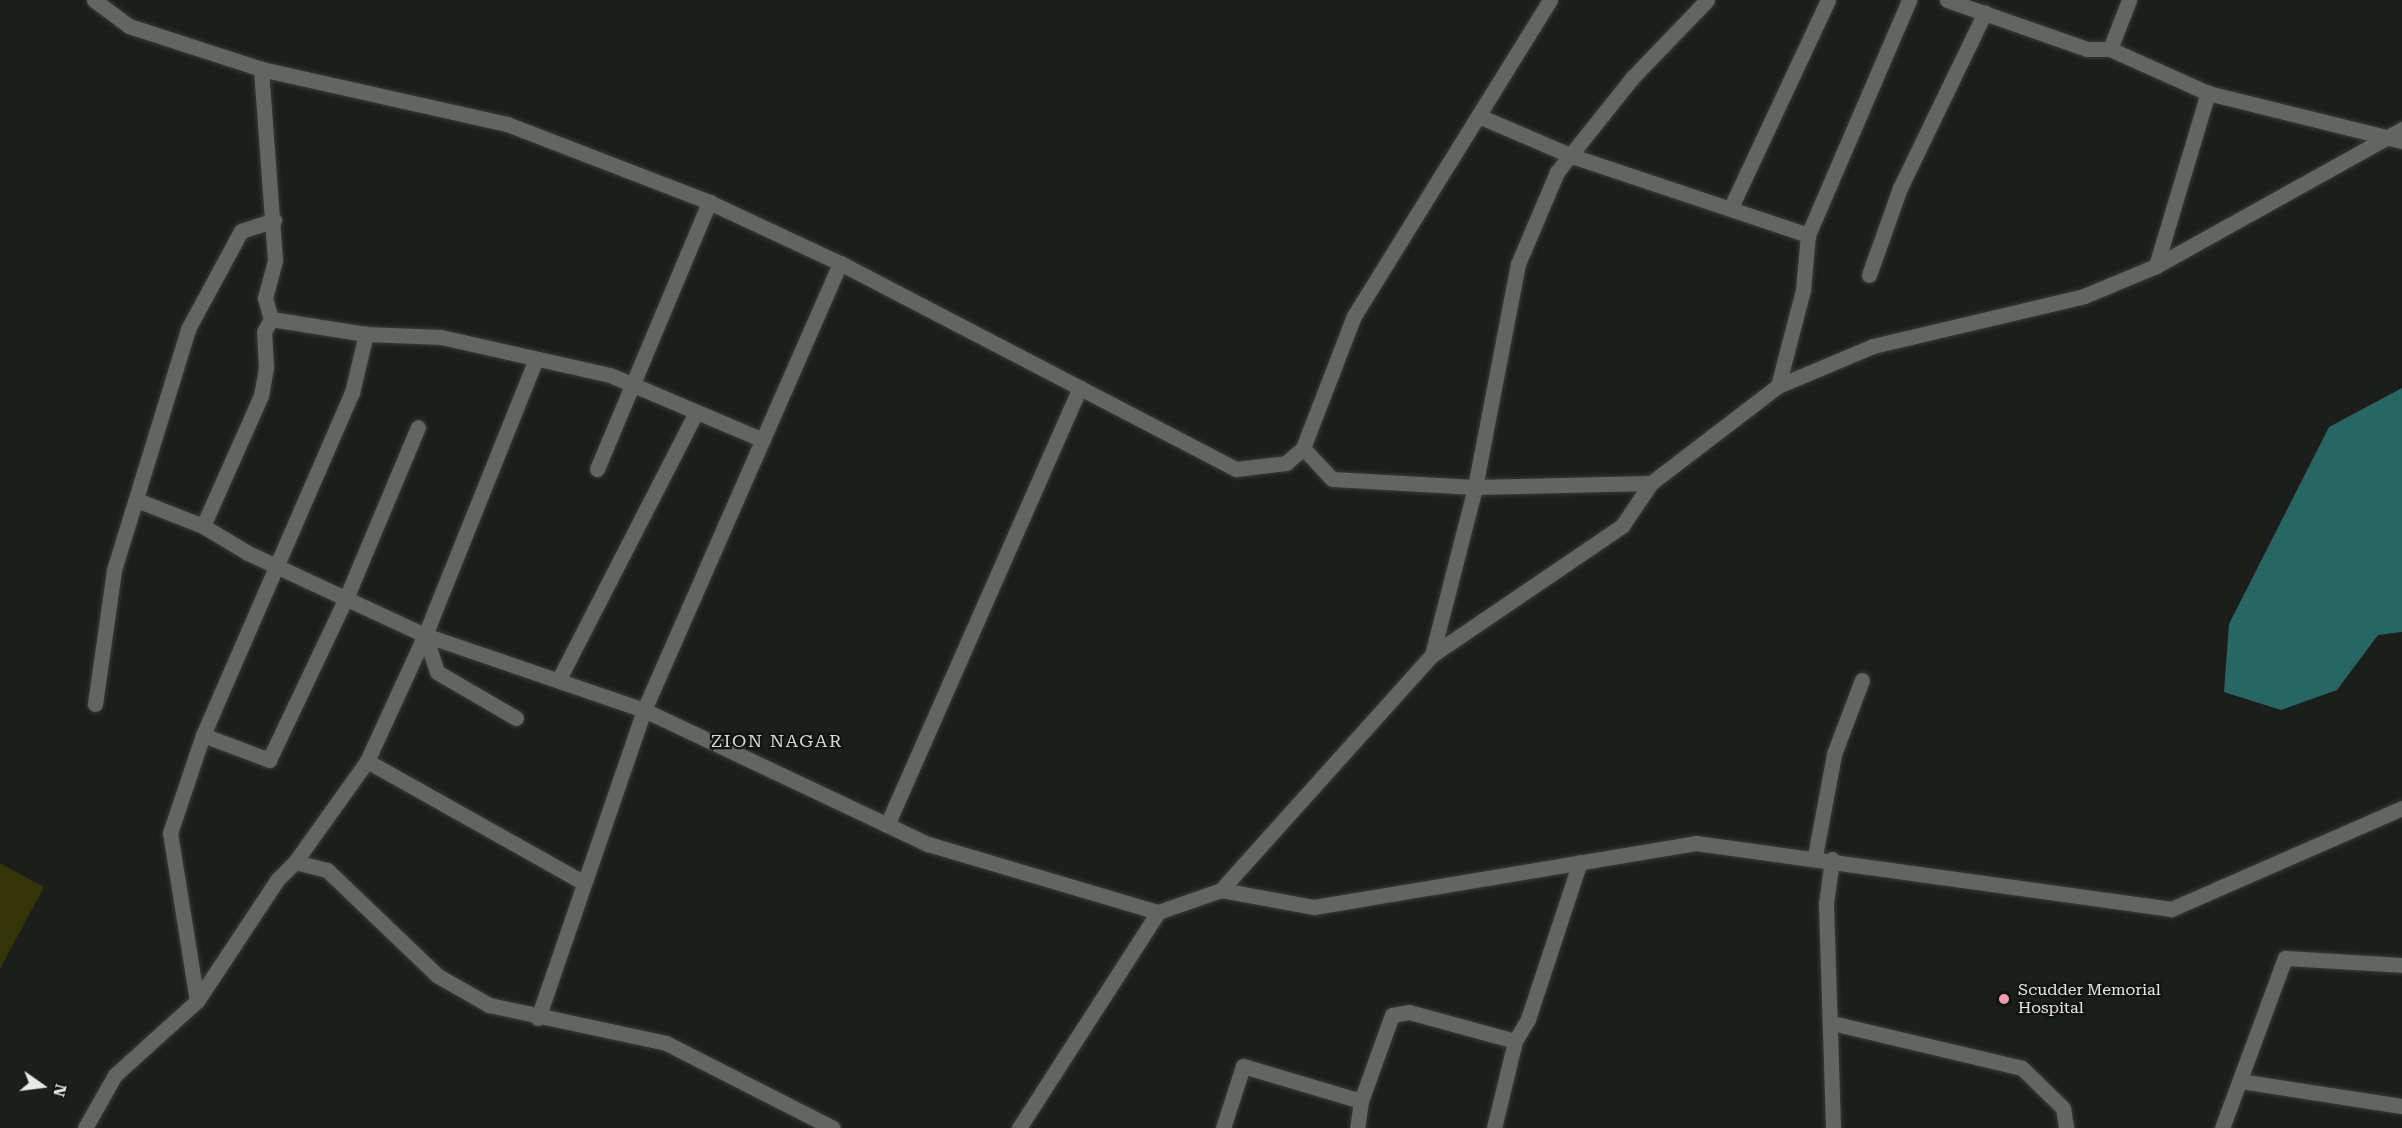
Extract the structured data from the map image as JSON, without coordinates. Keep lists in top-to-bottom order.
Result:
{
  "districts": ["ZION NAGAR"],
  "places": ["Scudder Memorial Hospital"],
  "north": "right"
}
